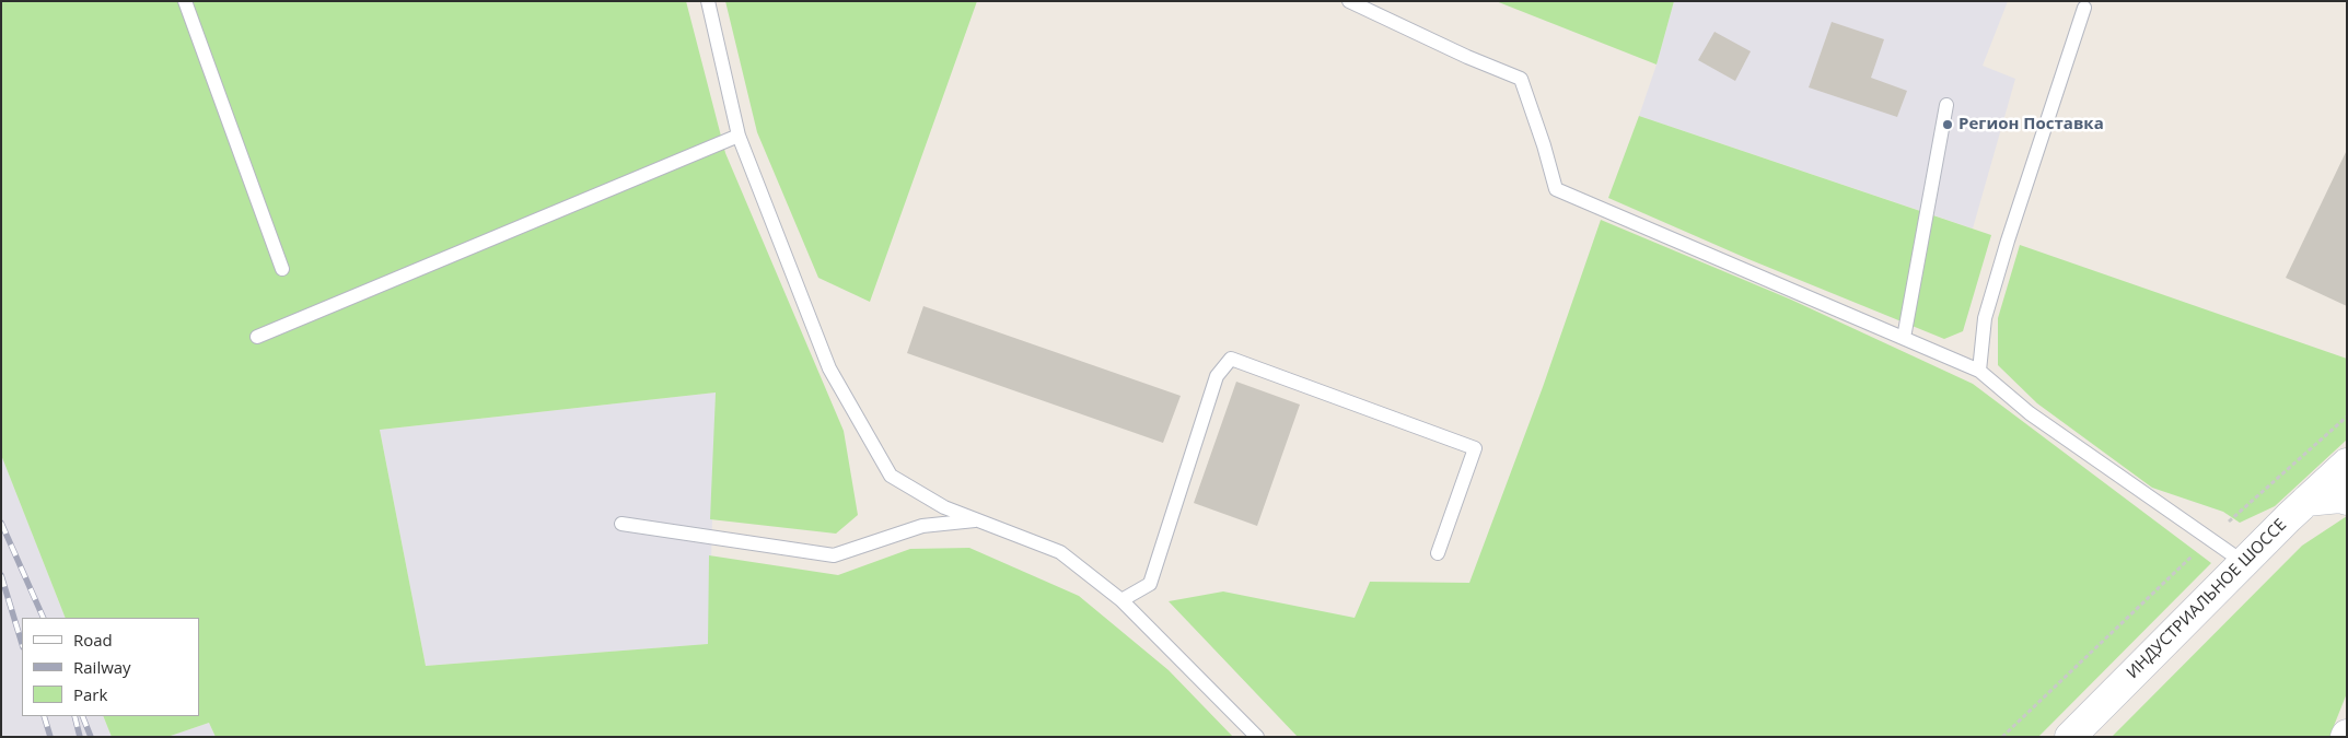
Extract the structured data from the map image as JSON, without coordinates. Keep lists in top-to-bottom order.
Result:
{
  "streets": {
    "main road": ["ИНДУСТРИАЛЬНОЕ ШОССЕ"]
  },
  "places": ["Регион Поставка"],
  "legend": ["Road", "Railway", "Park"]
}
